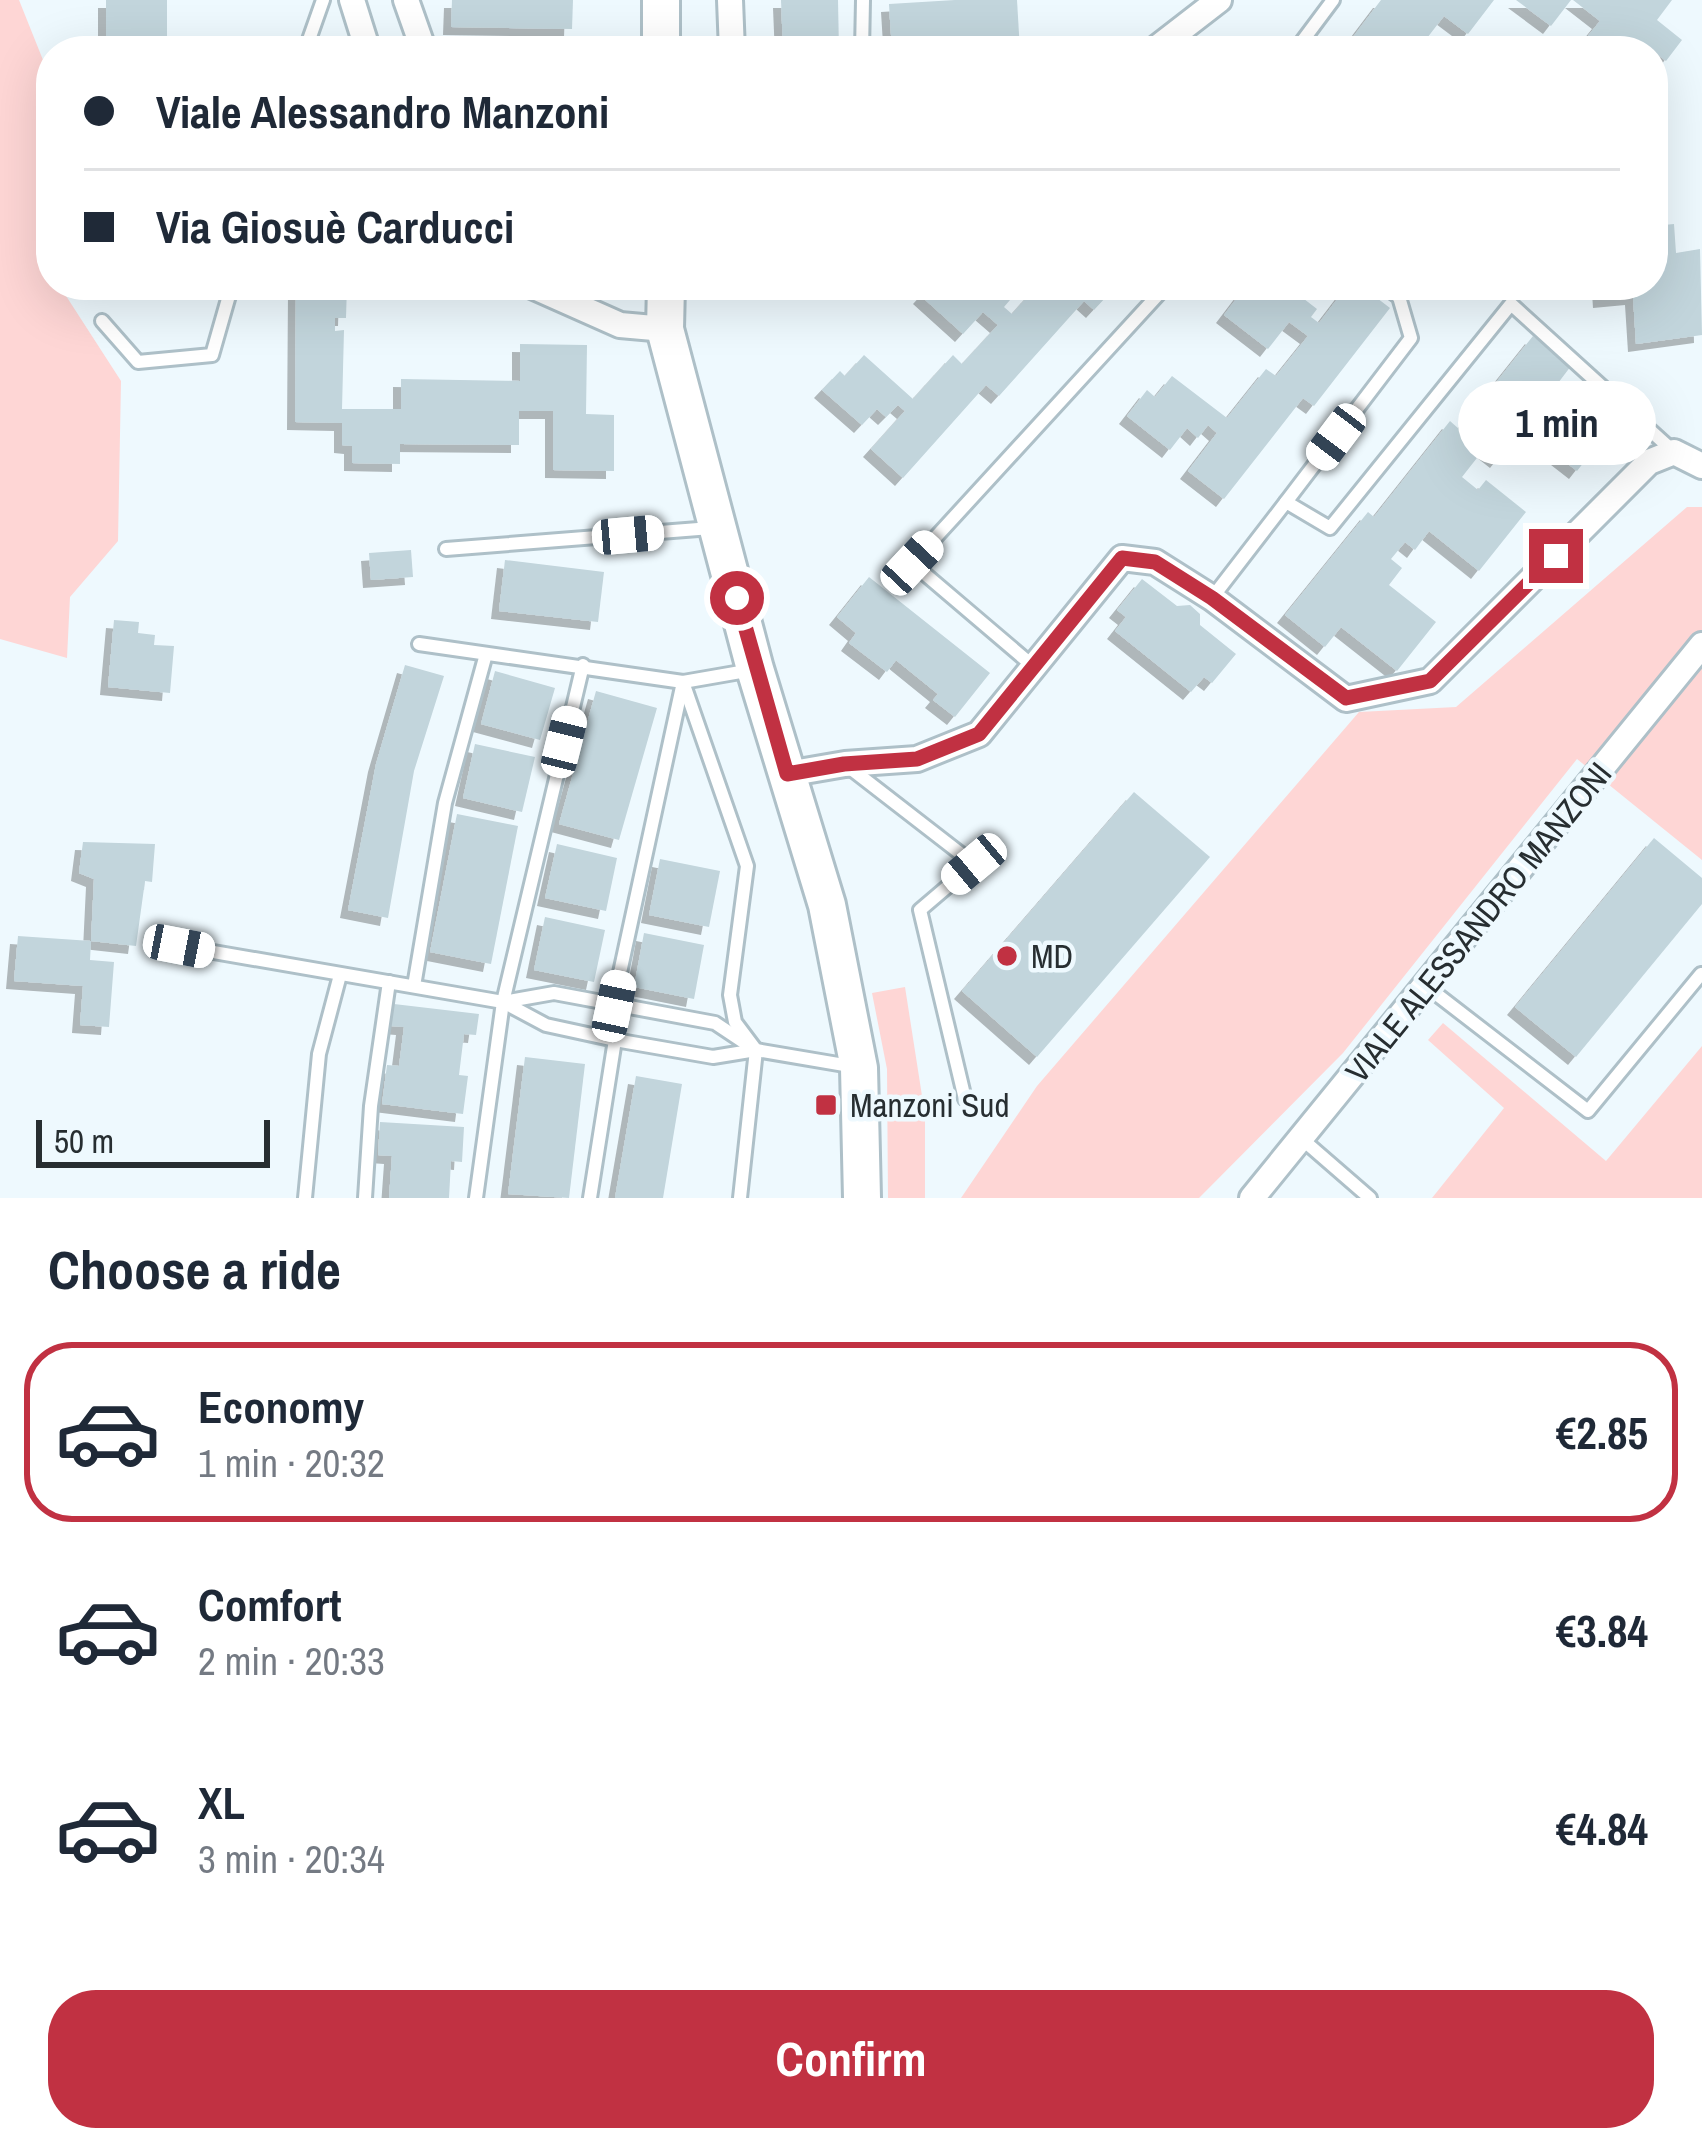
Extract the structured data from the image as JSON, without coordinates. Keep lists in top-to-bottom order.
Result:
{
  "streets": {
    "street": ["VIALE ALESSANDRO MANZONI"]
  },
  "places": {
    "other": ["MD"],
    "transit": ["Manzoni Sud"]
  },
  "scale_bar": "50 m",
  "page": {
    "banner": ["Viale Alessandro Manzoni", "Via Giosuè Carducci"],
    "bubble": "1 min",
    "scale": "50 m",
    "heading": "Choose a ride",
    "list": [
      {
        "name": "Economy",
        "note": "1 min · 20:32",
        "value": "€2.85"
      },
      {
        "name": "Comfort",
        "note": "2 min · 20:33",
        "value": "€3.84"
      },
      {
        "name": "XL",
        "note": "3 min · 20:34",
        "value": "€4.84"
      }
    ],
    "buttons": "Confirm"
  }
}
